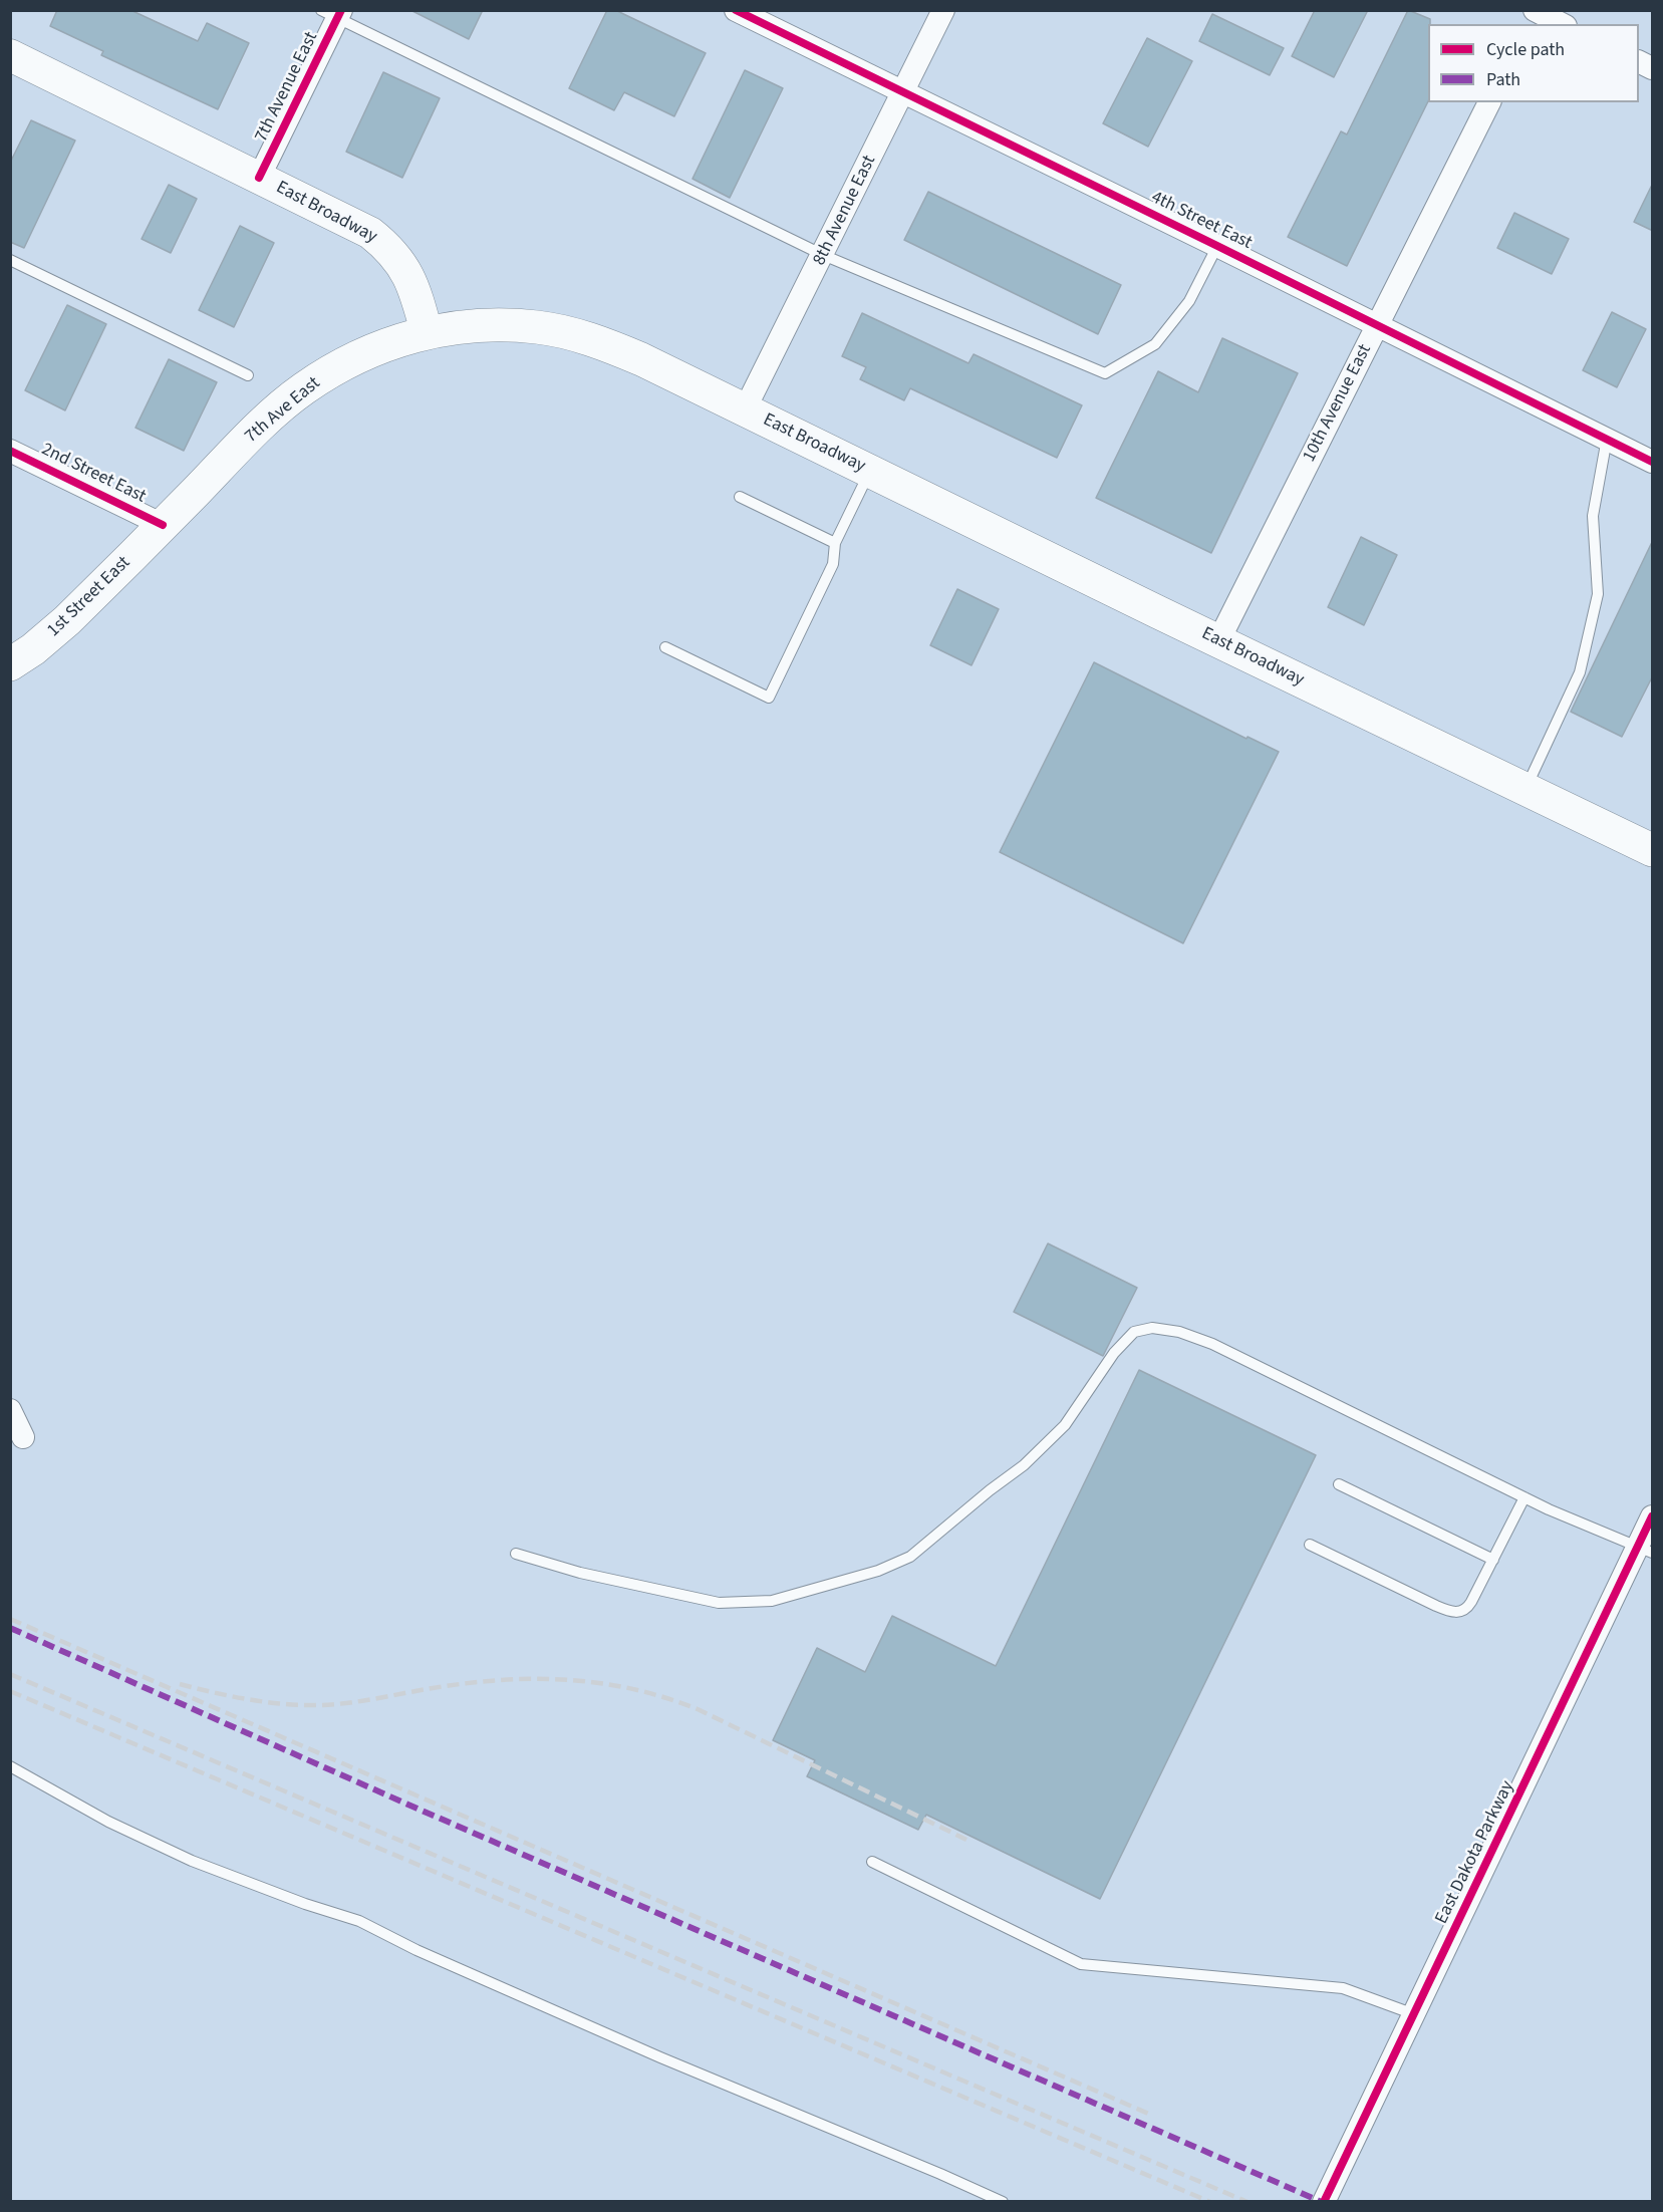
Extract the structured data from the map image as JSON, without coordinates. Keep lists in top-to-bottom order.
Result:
{
  "streets": {
    "main road": ["East Broadway", "7th Ave East", "1st Street East"],
    "street": [
      "7th Avenue East",
      "8th Avenue East",
      "4th Street East",
      "10th Avenue East",
      "2nd Street East",
      "East Dakota Parkway"
    ]
  },
  "crossings": [
    ["7th Avenue East", "East Broadway"],
    ["8th Avenue East", "East Broadway"],
    ["8th Avenue East", "4th Street East"],
    ["East Broadway", "10th Avenue East"],
    ["East Broadway", "7th Ave East"],
    ["4th Street East", "10th Avenue East"],
    ["7th Ave East", "2nd Street East"],
    ["7th Ave East", "1st Street East"],
    ["2nd Street East", "1st Street East"]
  ],
  "legend": ["Cycle path", "Path"]
}
